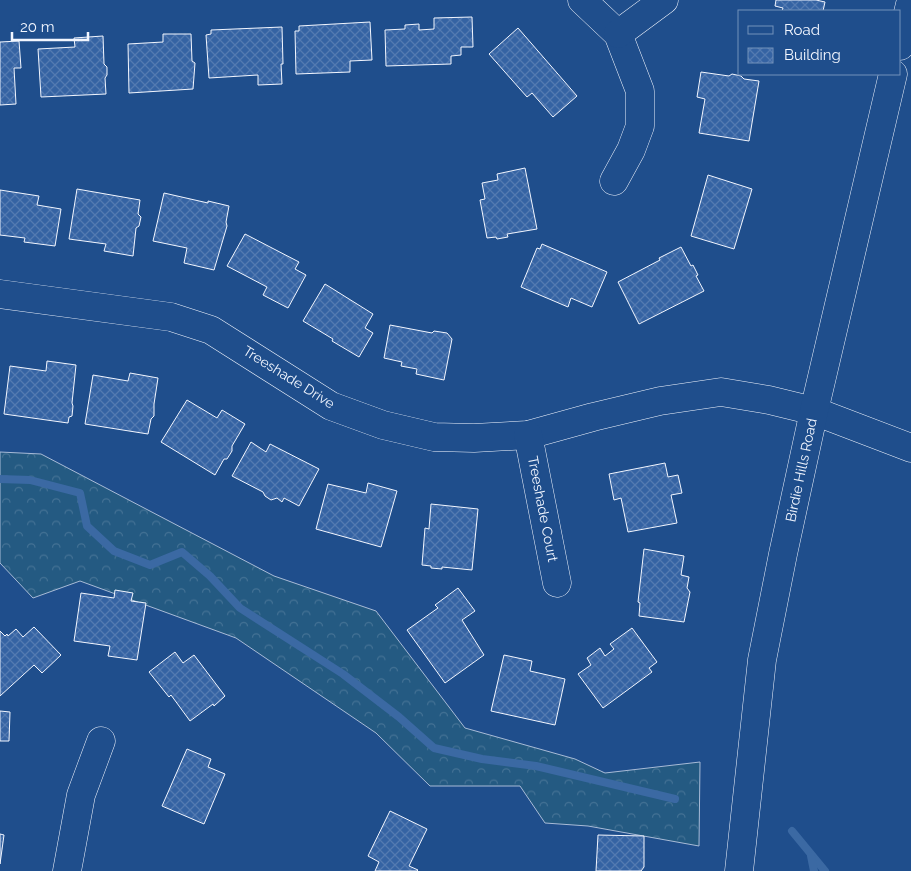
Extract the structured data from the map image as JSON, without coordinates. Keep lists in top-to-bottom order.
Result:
{
  "streets": {
    "street": ["Treeshade Drive", "Birdie Hills Road", "Treeshade Court"]
  },
  "crossings": [
    ["Treeshade Drive", "Birdie Hills Road"],
    ["Treeshade Drive", "Treeshade Court"]
  ],
  "legend": ["Road", "Building"],
  "scale_bar": "20 m"
}
